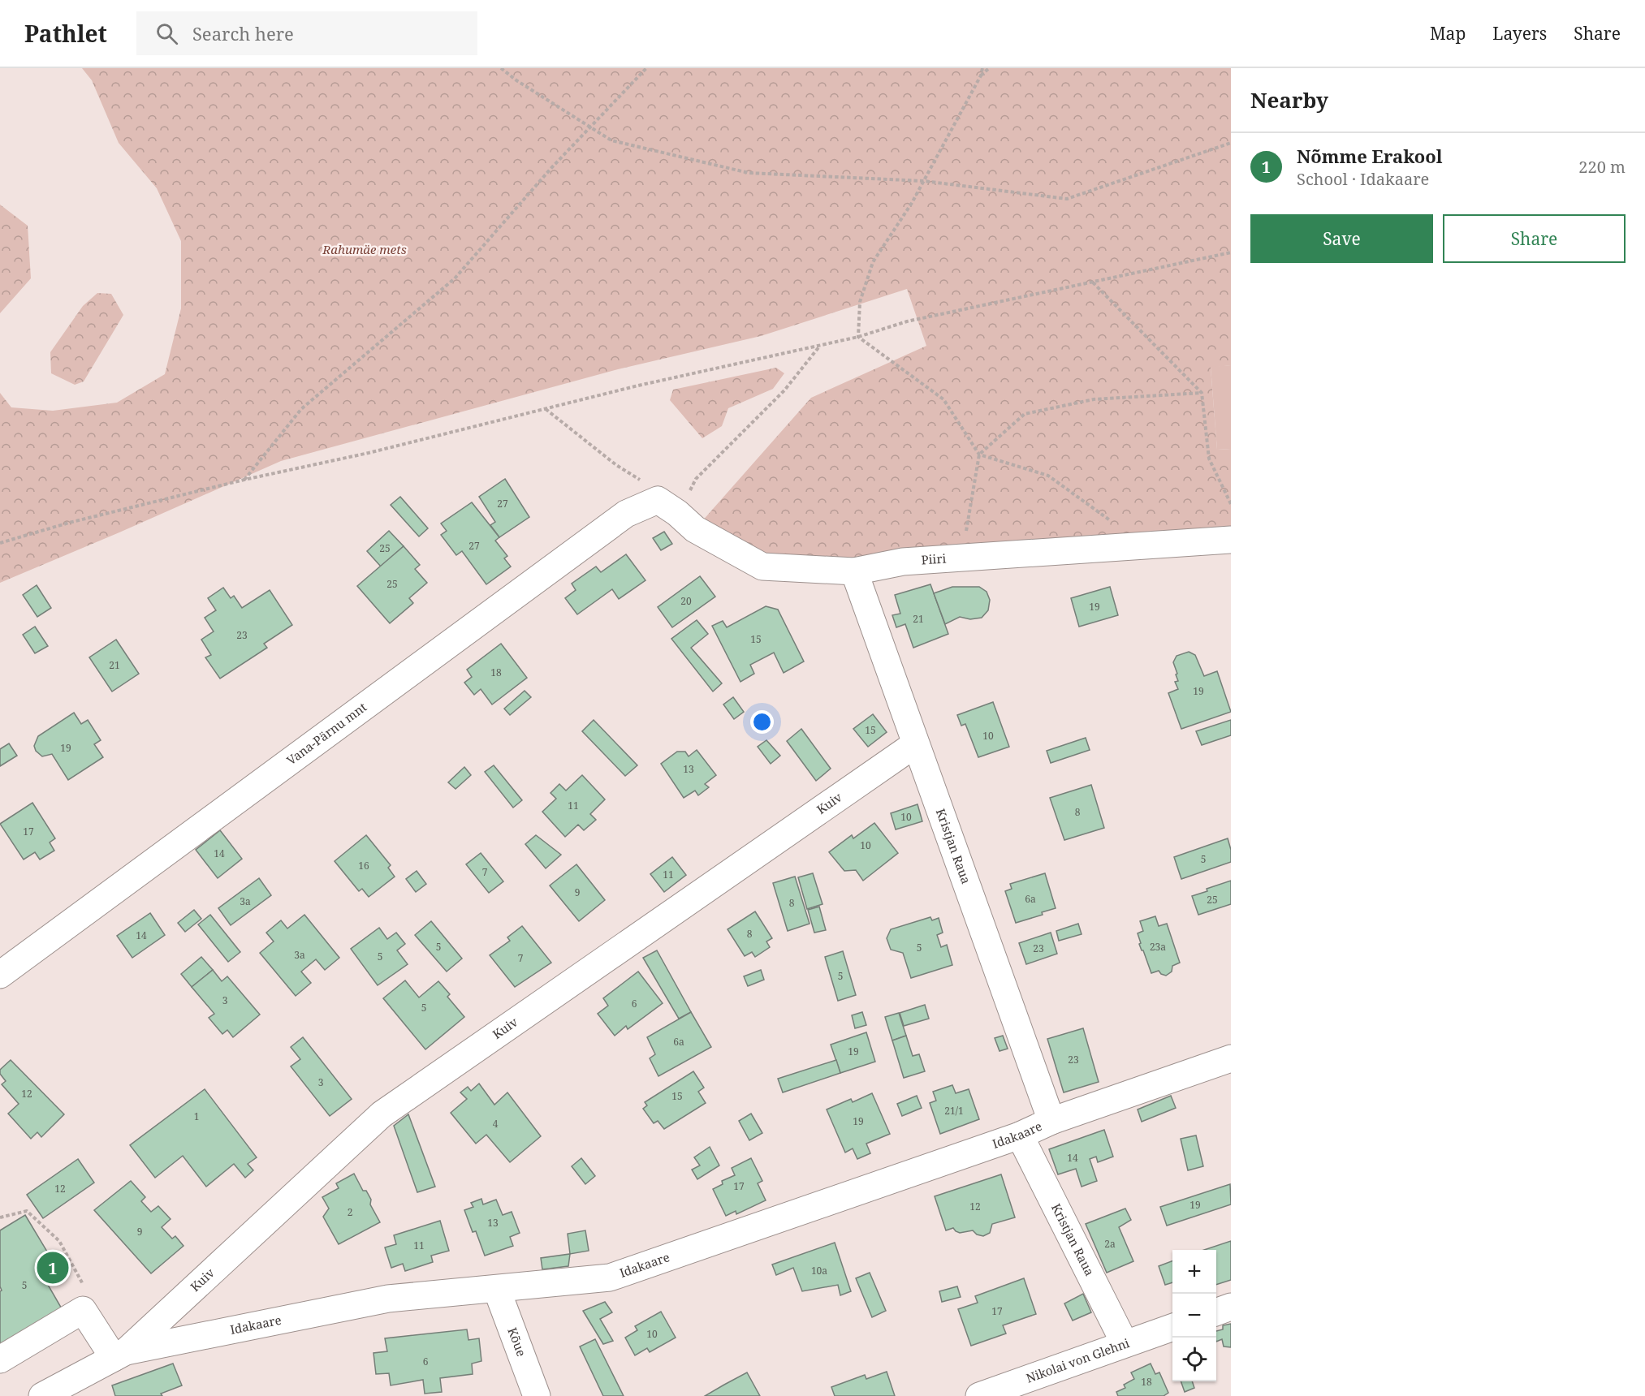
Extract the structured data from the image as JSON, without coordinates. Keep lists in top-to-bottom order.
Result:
{
  "streets": {
    "street": [
      "Piiri",
      "Vana-Pärnu mnt",
      "Kuiv",
      "Kristjan Raua",
      "Idakaare",
      "Kõue",
      "Nikolai von Glehni"
    ]
  },
  "crossings": [
    ["Piiri", "Vana-Pärnu mnt"],
    ["Piiri", "Kristjan Raua"],
    ["Kuiv", "Kristjan Raua"],
    ["Kuiv", "Idakaare"],
    ["Kristjan Raua", "Idakaare"],
    ["Kristjan Raua", "Nikolai von Glehni"],
    ["Idakaare", "Kõue"]
  ],
  "parks": ["Rahumäe mets"],
  "house_numbers": [
    "27",
    "27",
    "25",
    "25",
    "20",
    "19",
    "21",
    "23",
    "15",
    "21",
    "18",
    "19",
    "15",
    "10",
    "19",
    "13",
    "11",
    "8",
    "10",
    "17",
    "10",
    "14",
    "5",
    "16",
    "7",
    "11",
    "9",
    "6a",
    "25",
    "3a",
    "8",
    "8",
    "14",
    "5",
    "23a",
    "5",
    "23",
    "3a",
    "5",
    "7",
    "5",
    "3",
    "6",
    "5",
    "6a",
    "19",
    "23",
    "3",
    "12",
    "15",
    "21/1",
    "1",
    "19",
    "4",
    "14",
    "17",
    "12",
    "19",
    "12",
    "2",
    "13",
    "9",
    "2a",
    "11",
    "10a",
    "5",
    "17",
    "10",
    "6",
    "18"
  ],
  "page": {
    "header": "Pathlet",
    "search": "Search here",
    "nav": ["Map", "Layers", "Share"],
    "heading": "Nearby",
    "list": [
      {
        "mark": "1",
        "name": "Nõmme Erakool",
        "note": "School · Idakaare",
        "value": "220 m"
      }
    ],
    "buttons": ["Save", "Share"],
    "map_buttons": ["+", "−"],
    "pins": "1"
  }
}
